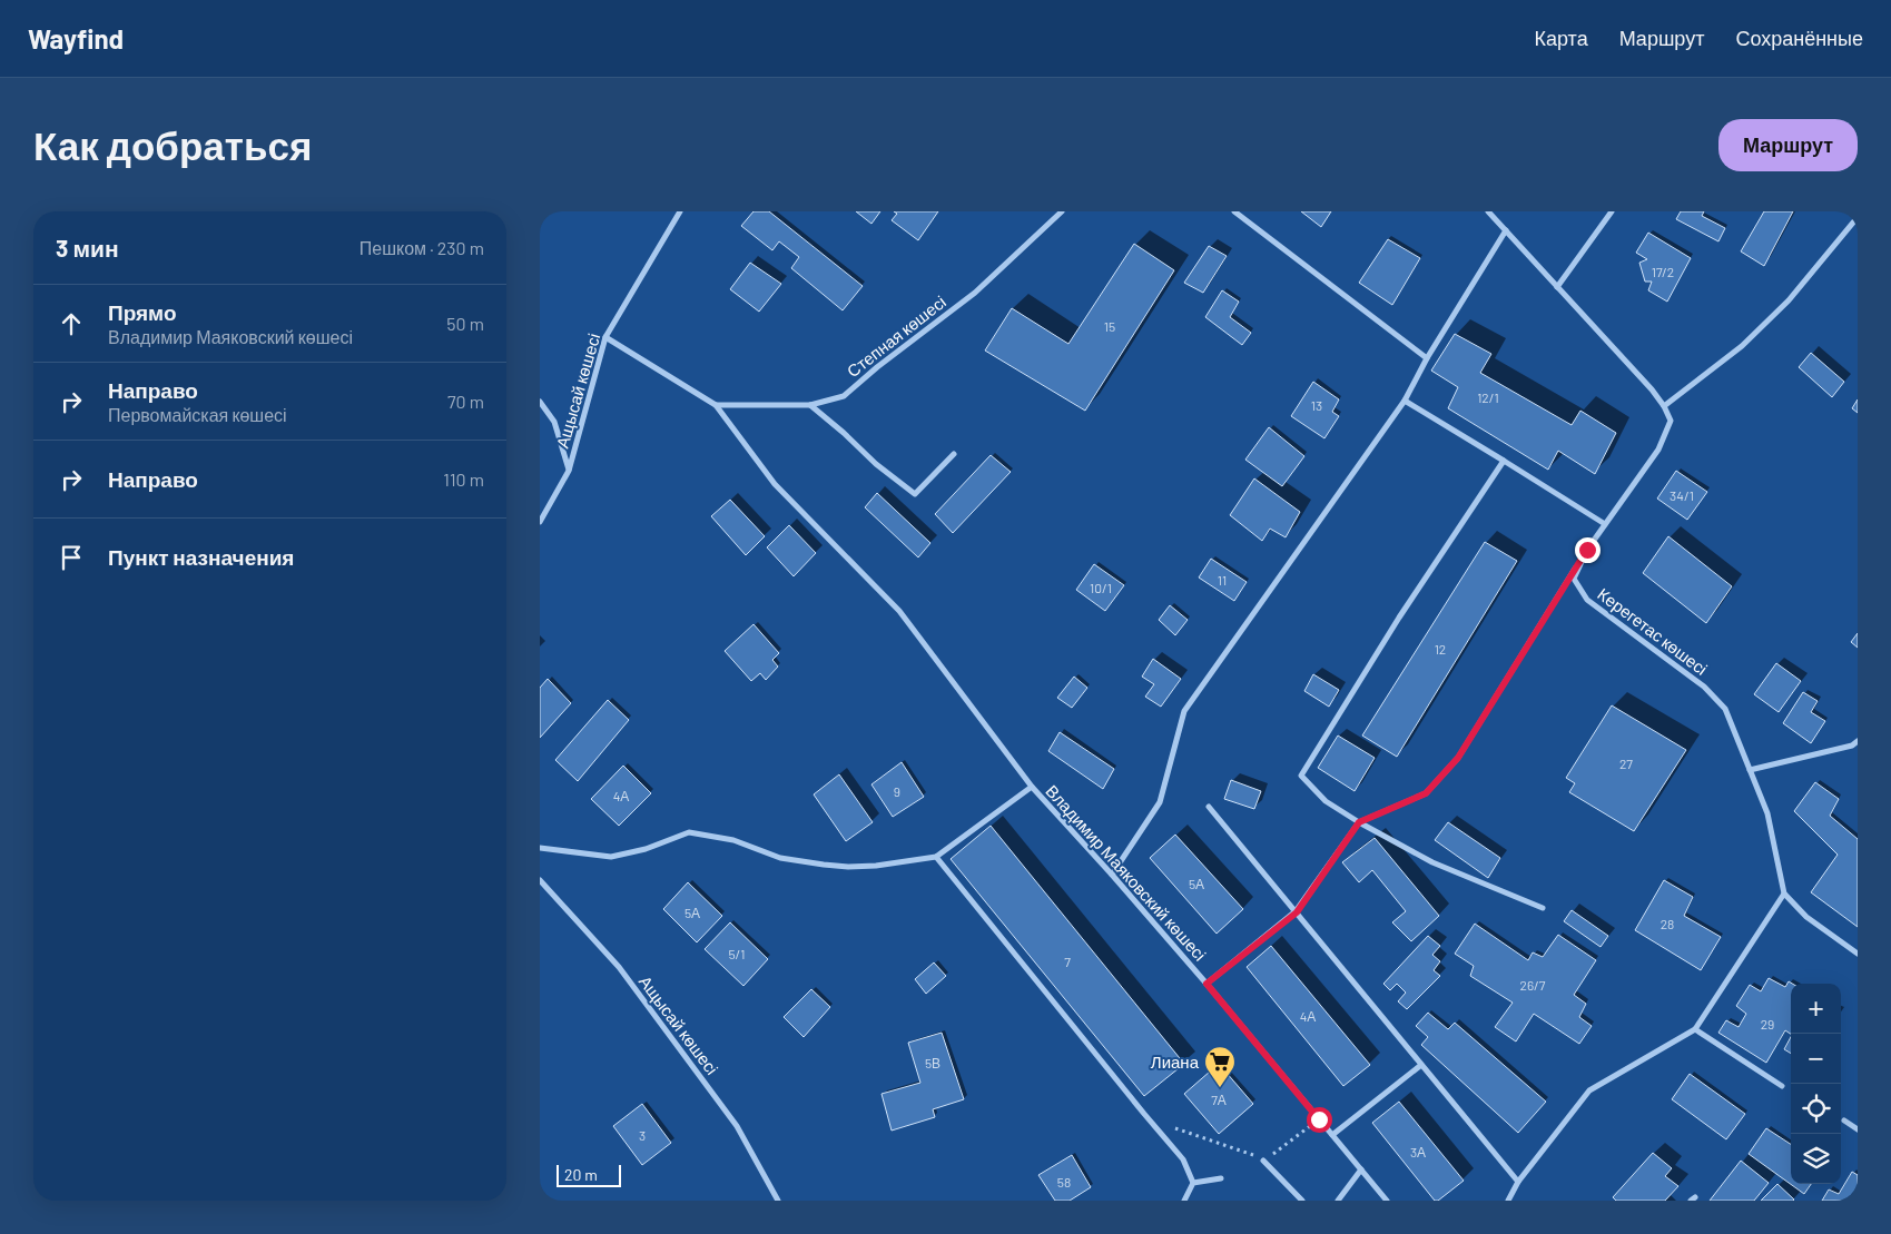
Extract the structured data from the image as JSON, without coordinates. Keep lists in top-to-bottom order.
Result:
{
  "streets": {
    "street": [
      "Степная көшесі",
      "Ащысай көшесі",
      "Керегетас көшесі",
      "Владимир Маяковский көшесі"
    ]
  },
  "places": {
    "supermarket": ["Лиана"]
  },
  "house_numbers": [
    "17/2",
    "15",
    "12/1",
    "13",
    "34/1",
    "11",
    "10/1",
    "12",
    "27",
    "9",
    "4А",
    "5А",
    "5А",
    "28",
    "5/1",
    "7",
    "26/7",
    "4А",
    "29",
    "5В",
    "7А",
    "3",
    "3А",
    "58"
  ],
  "scale_bar": "20 m",
  "page": {
    "header": "Wayfind",
    "nav": ["Карта", "Маршрут", "Сохранённые"],
    "buttons": "Маршрут",
    "title": "Как добраться",
    "heading": ["3 мин", "Пешком · 230 m"],
    "list": [
      ["Прямо", "Владимир Маяковский көшесі", "50 m"],
      ["Направо", "Первомайская көшесі", "70 m"],
      ["Направо", "110 m"],
      "Пункт назначения"
    ],
    "map_buttons": ["+", "−"],
    "scale": "20 m"
  }
}
